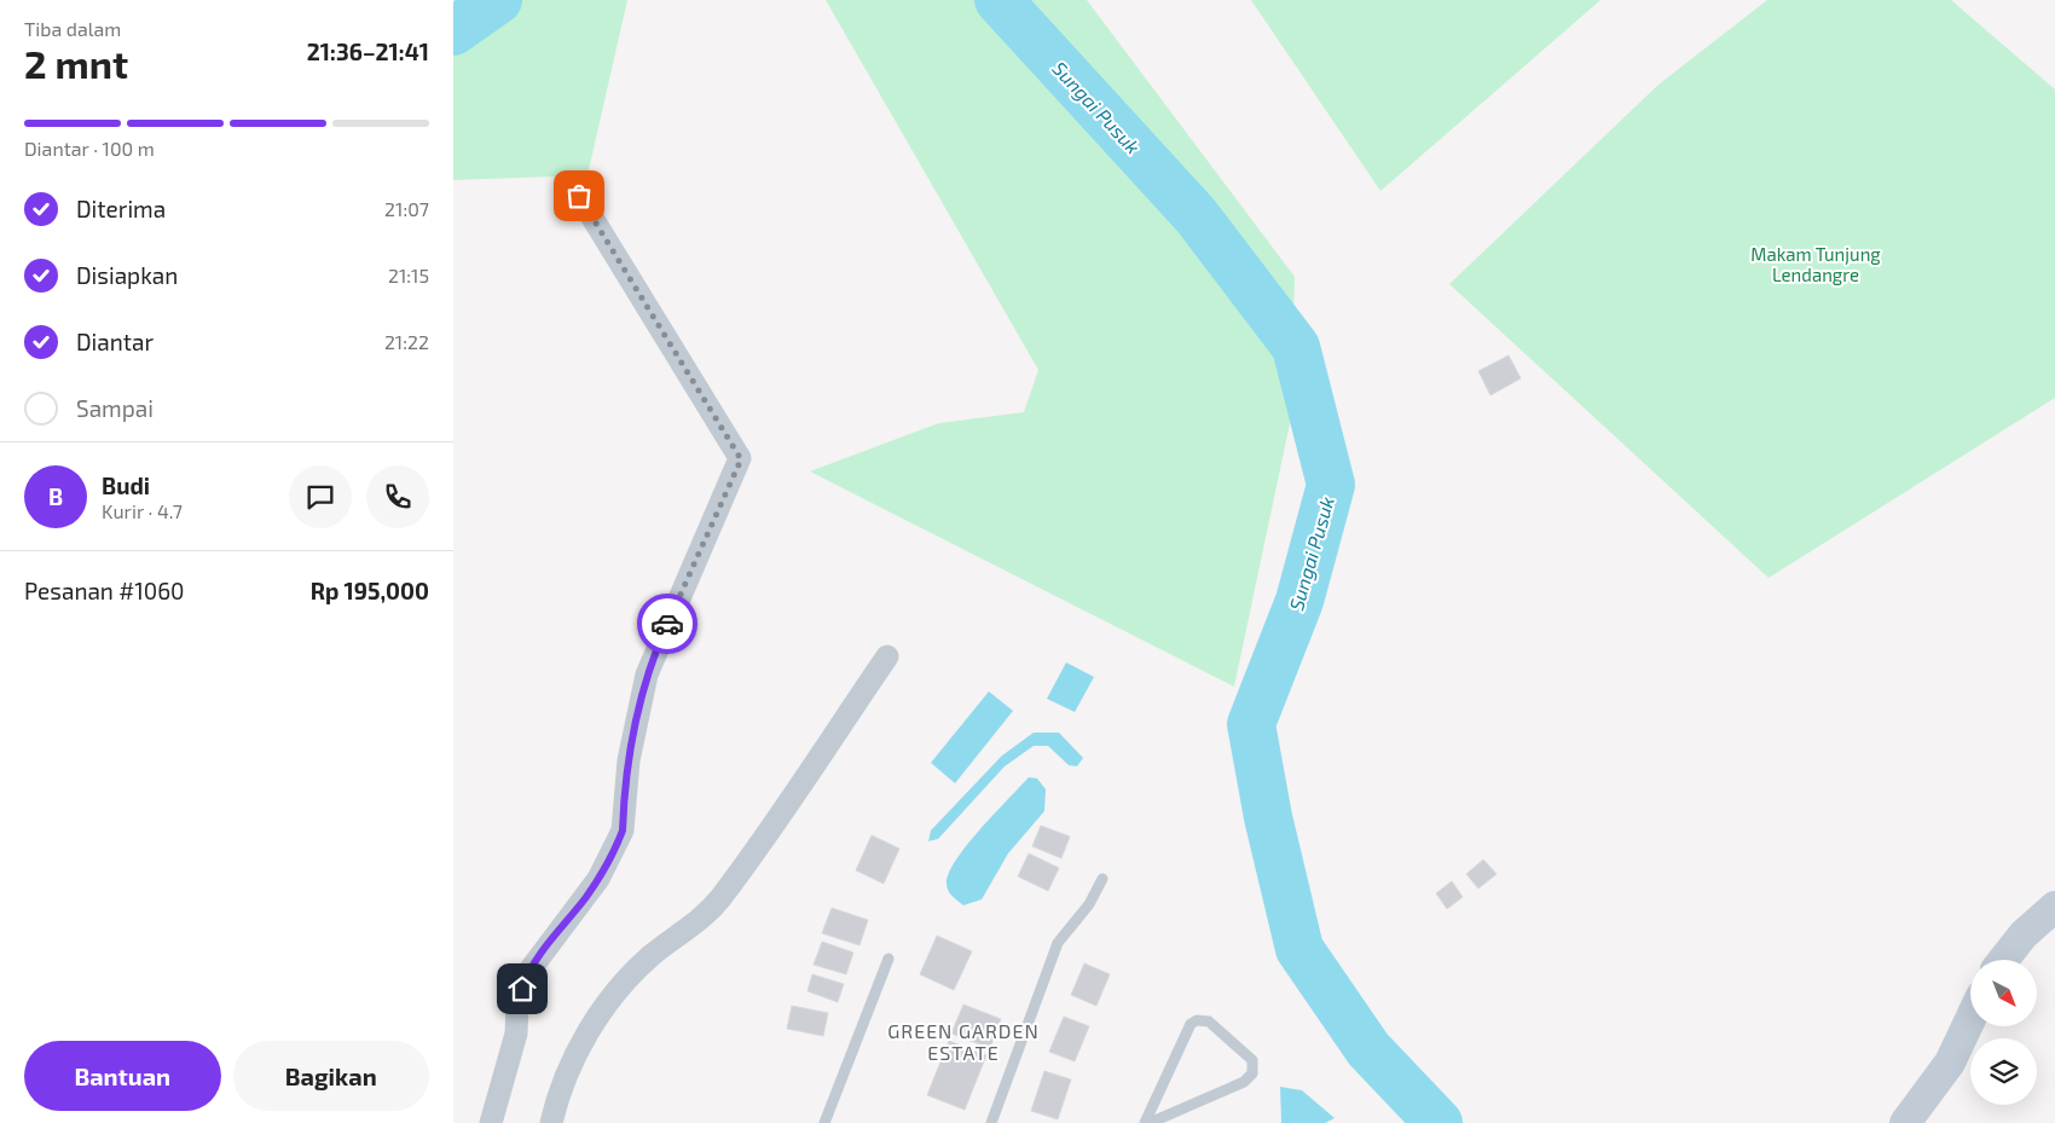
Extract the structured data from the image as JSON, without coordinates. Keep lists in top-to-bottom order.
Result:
{
  "districts": ["GREEN GARDEN ESTATE"],
  "water": ["Sungai Pusuk"],
  "parks": ["Makam Tunjung Lendangre"],
  "north": "bottom right",
  "page": {
    "heading": ["2 mnt", "Tiba dalam", "21:36–21:41"],
    "panel": [
      "Budi",
      "Kurir · 4.7",
      "Pesanan #1060",
      "Rp 195,000"
    ],
    "bar": "Diantar · 100 m",
    "list": [
      ["Diterima", "21:07"],
      ["Disiapkan", "21:15"],
      ["Diantar", "21:22"],
      "Sampai"
    ],
    "round": "B",
    "buttons": ["Bantuan", "Bagikan"]
  }
}
